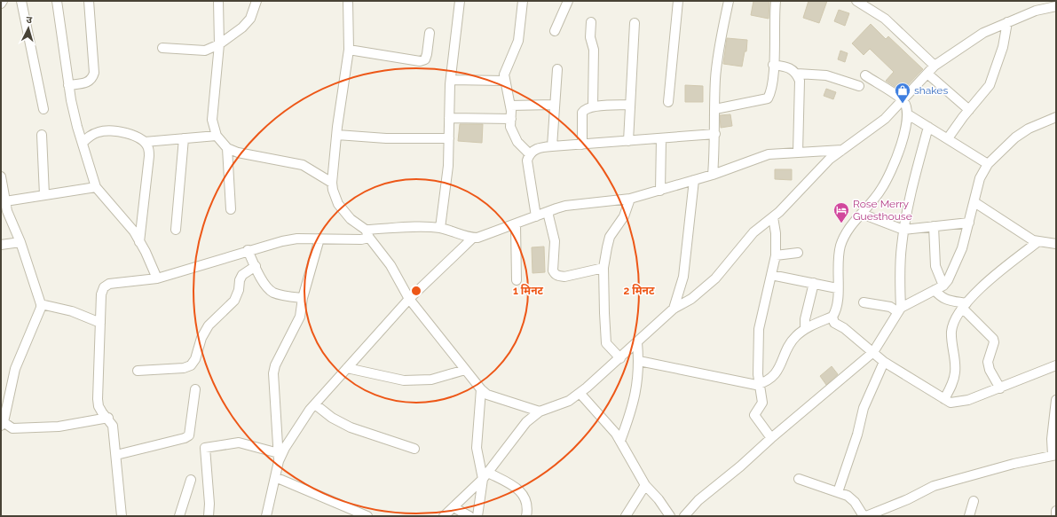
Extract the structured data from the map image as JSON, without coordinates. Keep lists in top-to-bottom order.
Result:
{
  "places": {
    "shop": ["shakes"],
    "hotel": ["Rose Merry Guesthouse"]
  },
  "north": "top",
  "rings": ["1 मिनट", "2 मिनट"]
}
